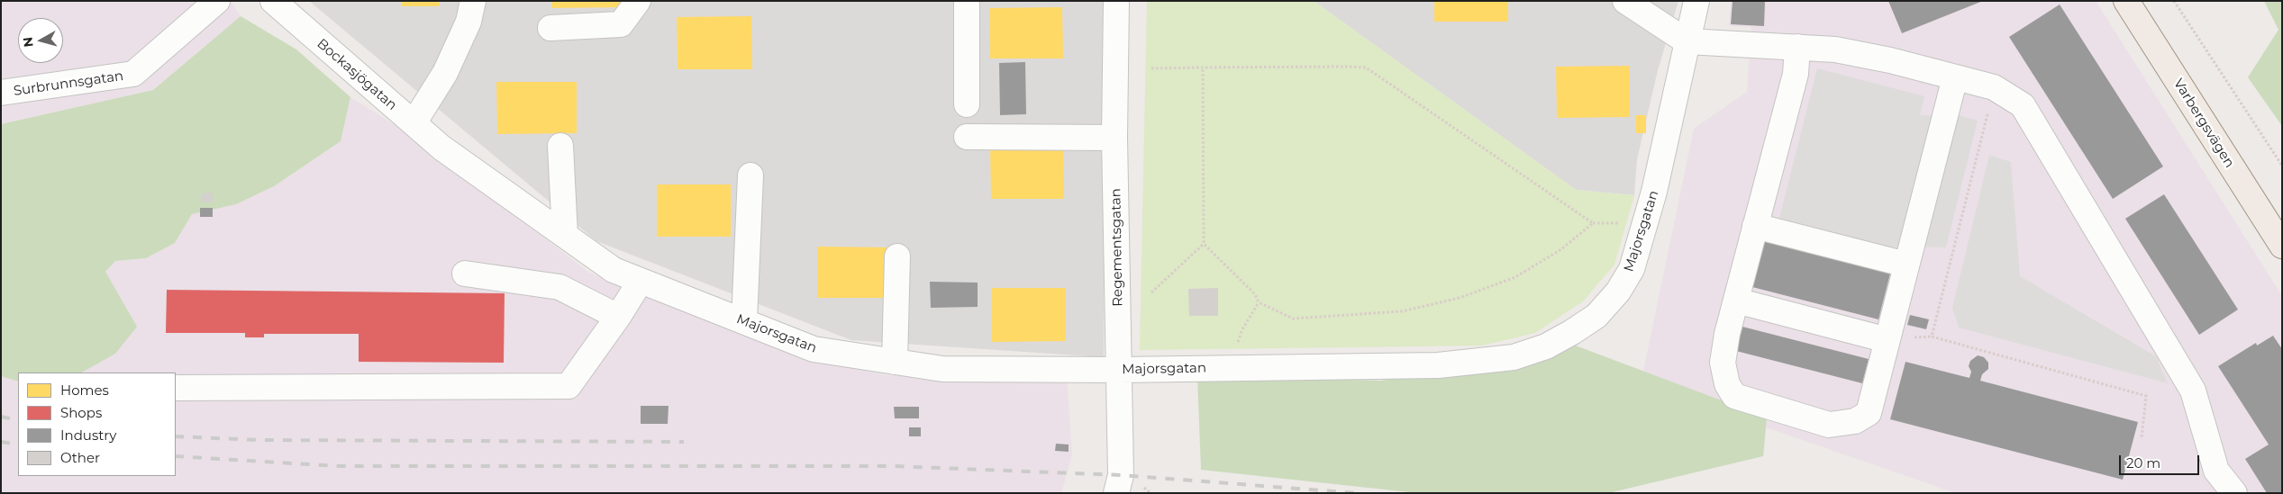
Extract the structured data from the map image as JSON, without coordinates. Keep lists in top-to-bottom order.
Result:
{
  "streets": {
    "main road": ["Varbergsvägen"],
    "street": [
      "Bockasjögatan",
      "Surbrunnsgatan",
      "Majorsgatan",
      "Regementsgatan"
    ]
  },
  "crossings": [
    ["Bockasjögatan", "Majorsgatan"],
    ["Majorsgatan", "Regementsgatan"]
  ],
  "legend": [
    "Homes",
    "Shops",
    "Industry",
    "Other"
  ],
  "scale_bar": "20 m",
  "north": "left"
}
